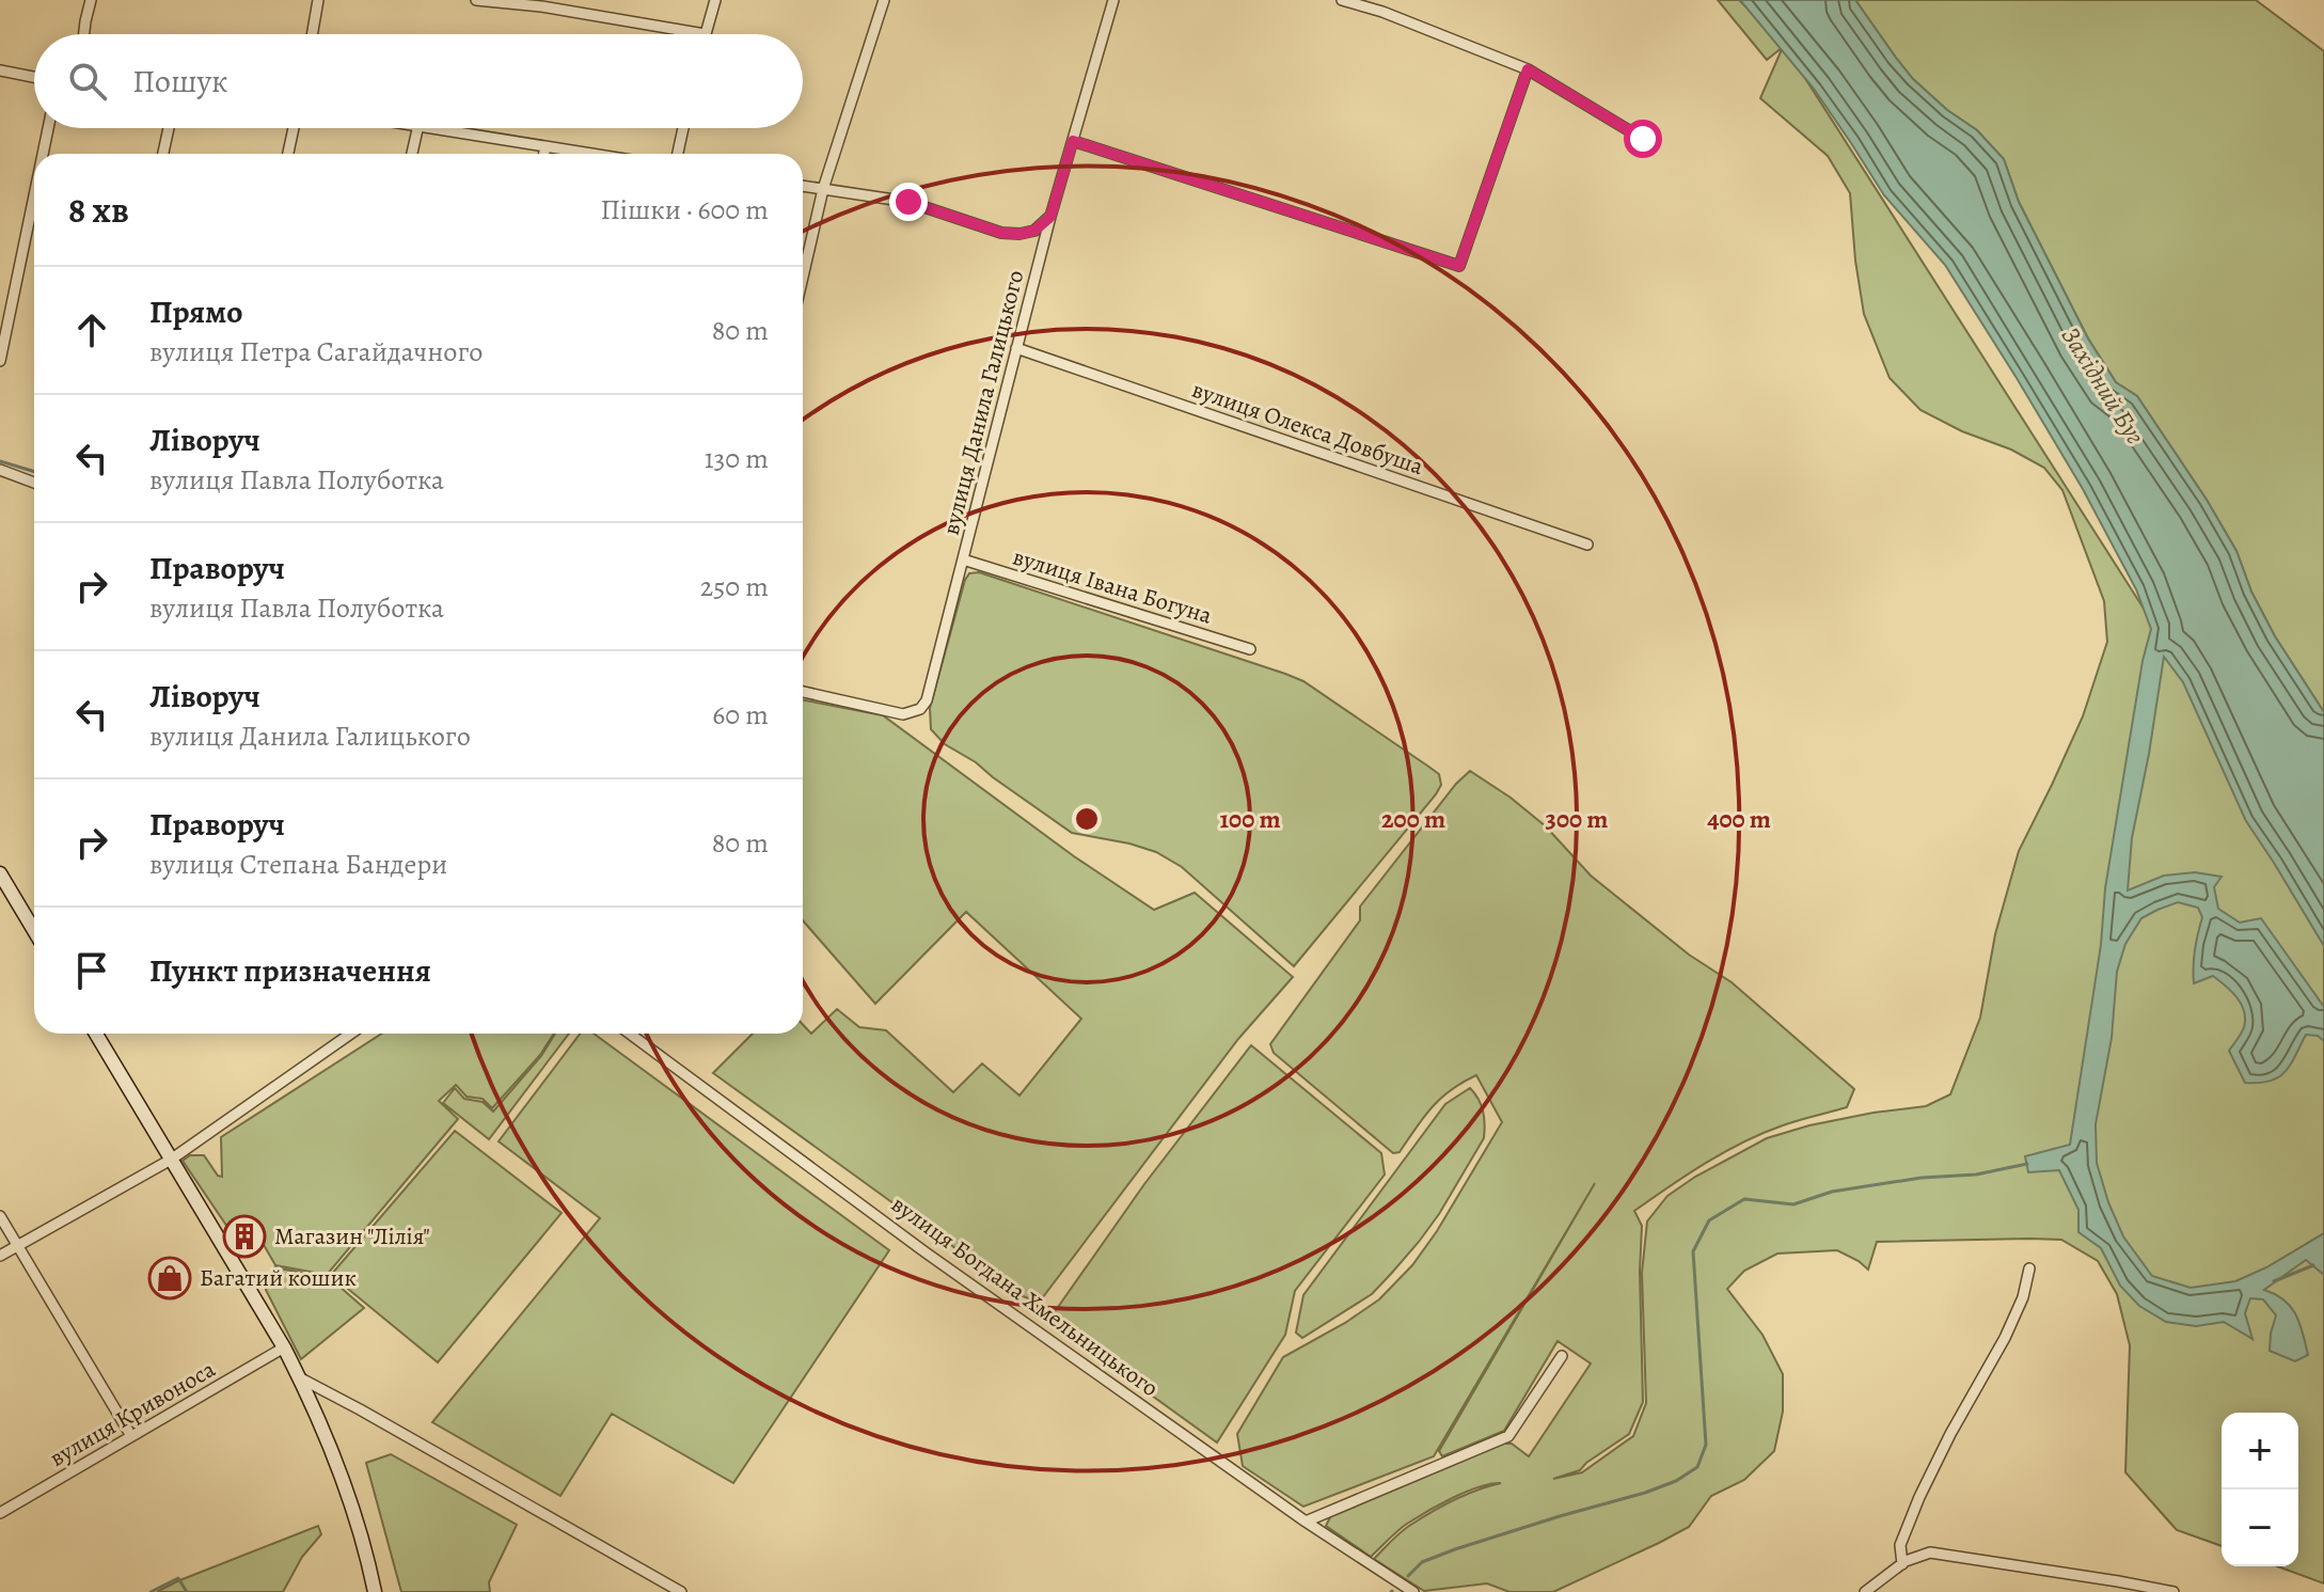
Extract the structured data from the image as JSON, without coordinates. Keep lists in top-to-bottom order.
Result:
{
  "streets": {
    "street": [
      "вулиця Данила Галицького",
      "вулиця Олекса Довбуша",
      "вулиця Івана Богуна",
      "вулиця Богдана Хмельницького",
      "вулиця Кривоноса"
    ]
  },
  "crossings": [
    ["вулиця Данила Галицького", "вулиця Олекса Довбуша"],
    ["вулиця Данила Галицького", "вулиця Івана Богуна"]
  ],
  "water": ["Західний Буг"],
  "places": {
    "building": ["Магазин \"Лілія\""],
    "shop": ["Багатий кошик"]
  },
  "page": {
    "search": "Пошук",
    "heading": ["8 хв", "Пішки · 600 m"],
    "list": [
      ["Прямо", "вулиця Петра Сагайдачного", "80 m"],
      ["Ліворуч", "вулиця Павла Полуботка", "130 m"],
      ["Праворуч", "вулиця Павла Полуботка", "250 m"],
      ["Ліворуч", "вулиця Данила Галицького", "60 m"],
      ["Праворуч", "вулиця Степана Бандери", "80 m"],
      "Пункт призначення"
    ],
    "map_buttons": ["+", "−"]
  },
  "rings": [
    "100 m",
    "200 m",
    "300 m",
    "400 m"
  ]
}
